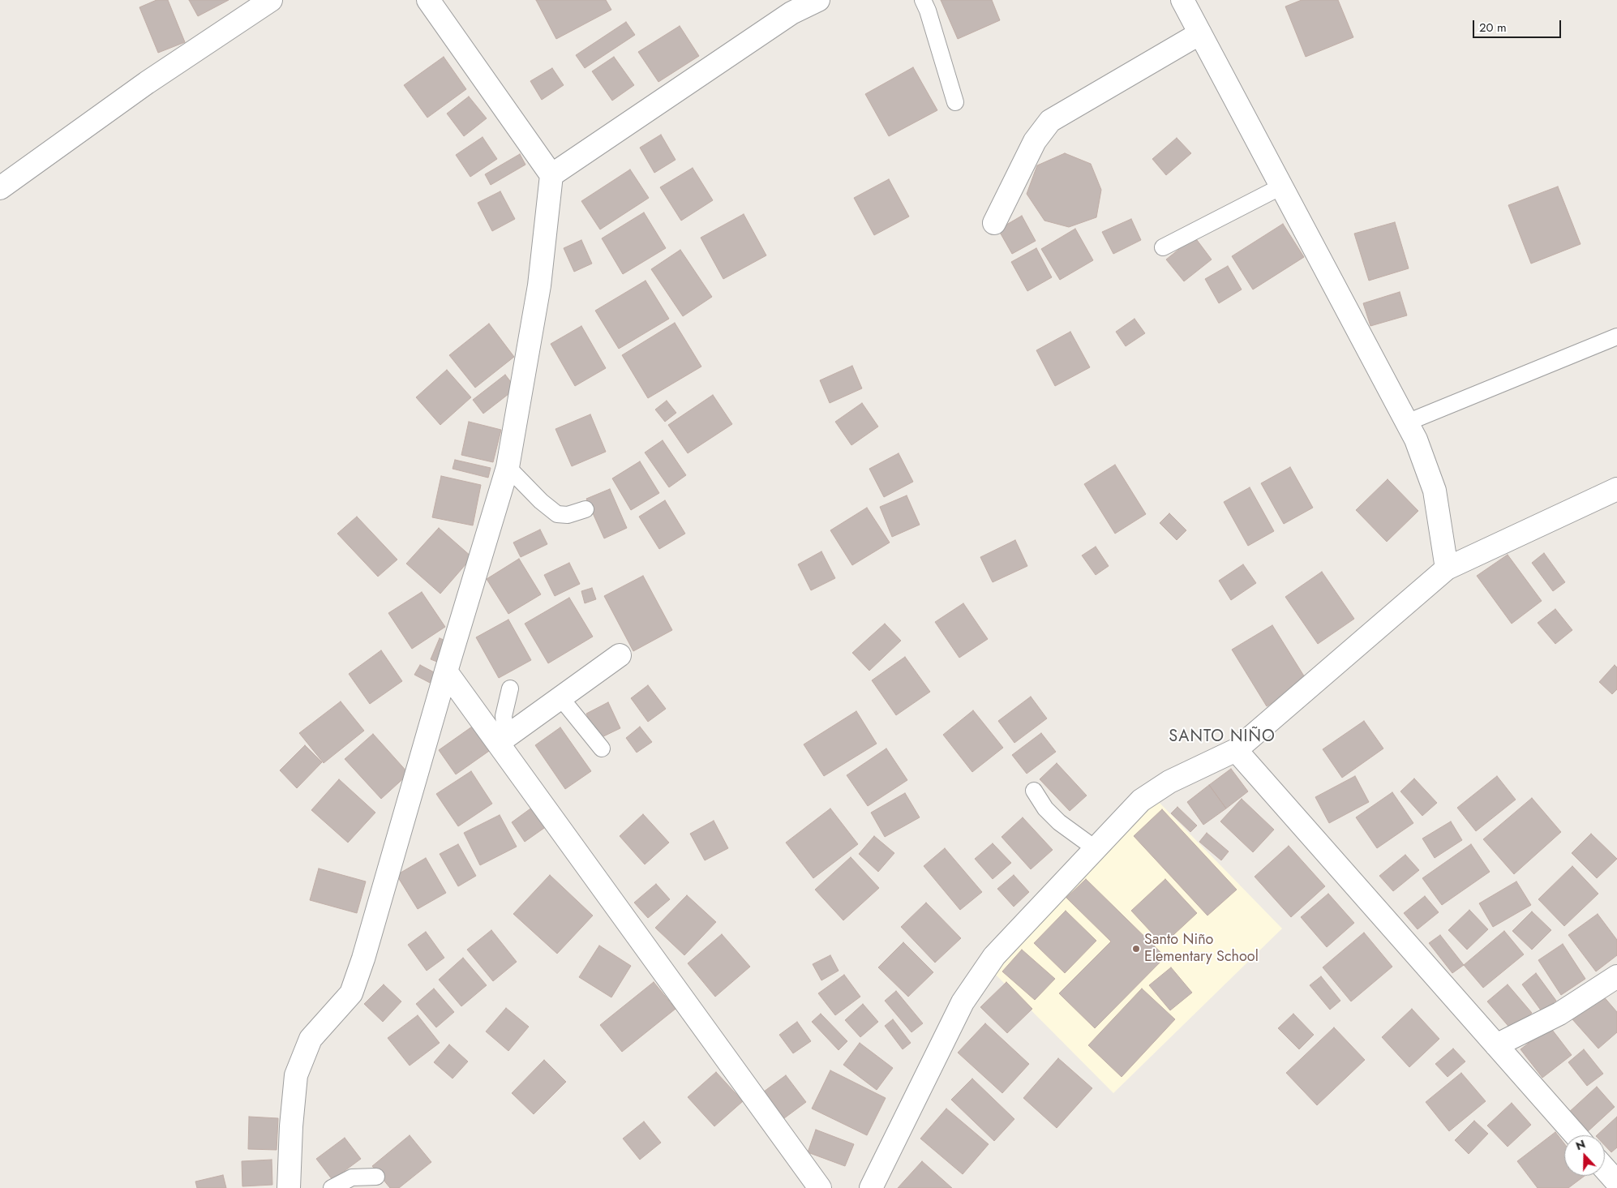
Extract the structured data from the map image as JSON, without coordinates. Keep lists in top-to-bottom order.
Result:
{
  "districts": ["SANTO NIÑO"],
  "places": ["Santo Niño Elementary School"],
  "scale_bar": "20 m",
  "north": "top"
}
